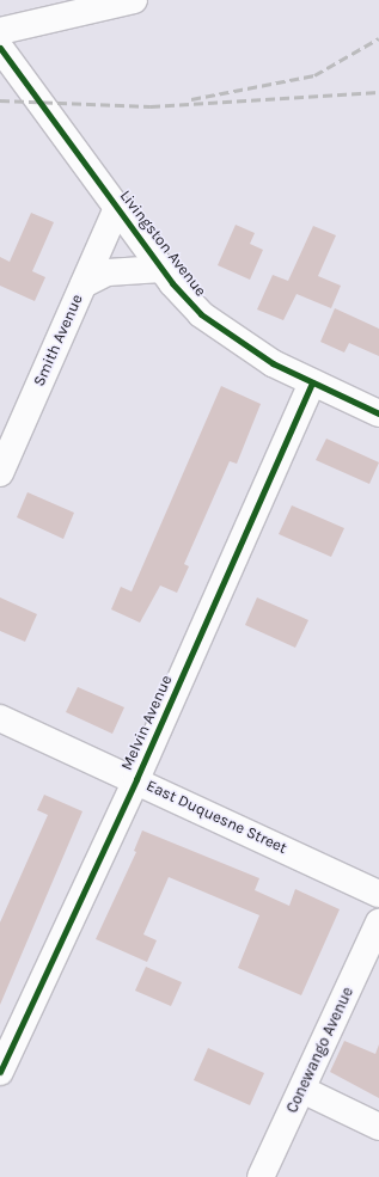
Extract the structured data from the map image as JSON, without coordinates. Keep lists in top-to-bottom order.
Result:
{
  "streets": {
    "street": [
      "Livingston Avenue",
      "Smith Avenue",
      "Melvin Avenue",
      "East Duquesne Street",
      "Conewango Avenue"
    ]
  },
  "crossings": [
    ["Livingston Avenue", "Smith Avenue"],
    ["Livingston Avenue", "Melvin Avenue"],
    ["Melvin Avenue", "East Duquesne Street"]
  ]
}
